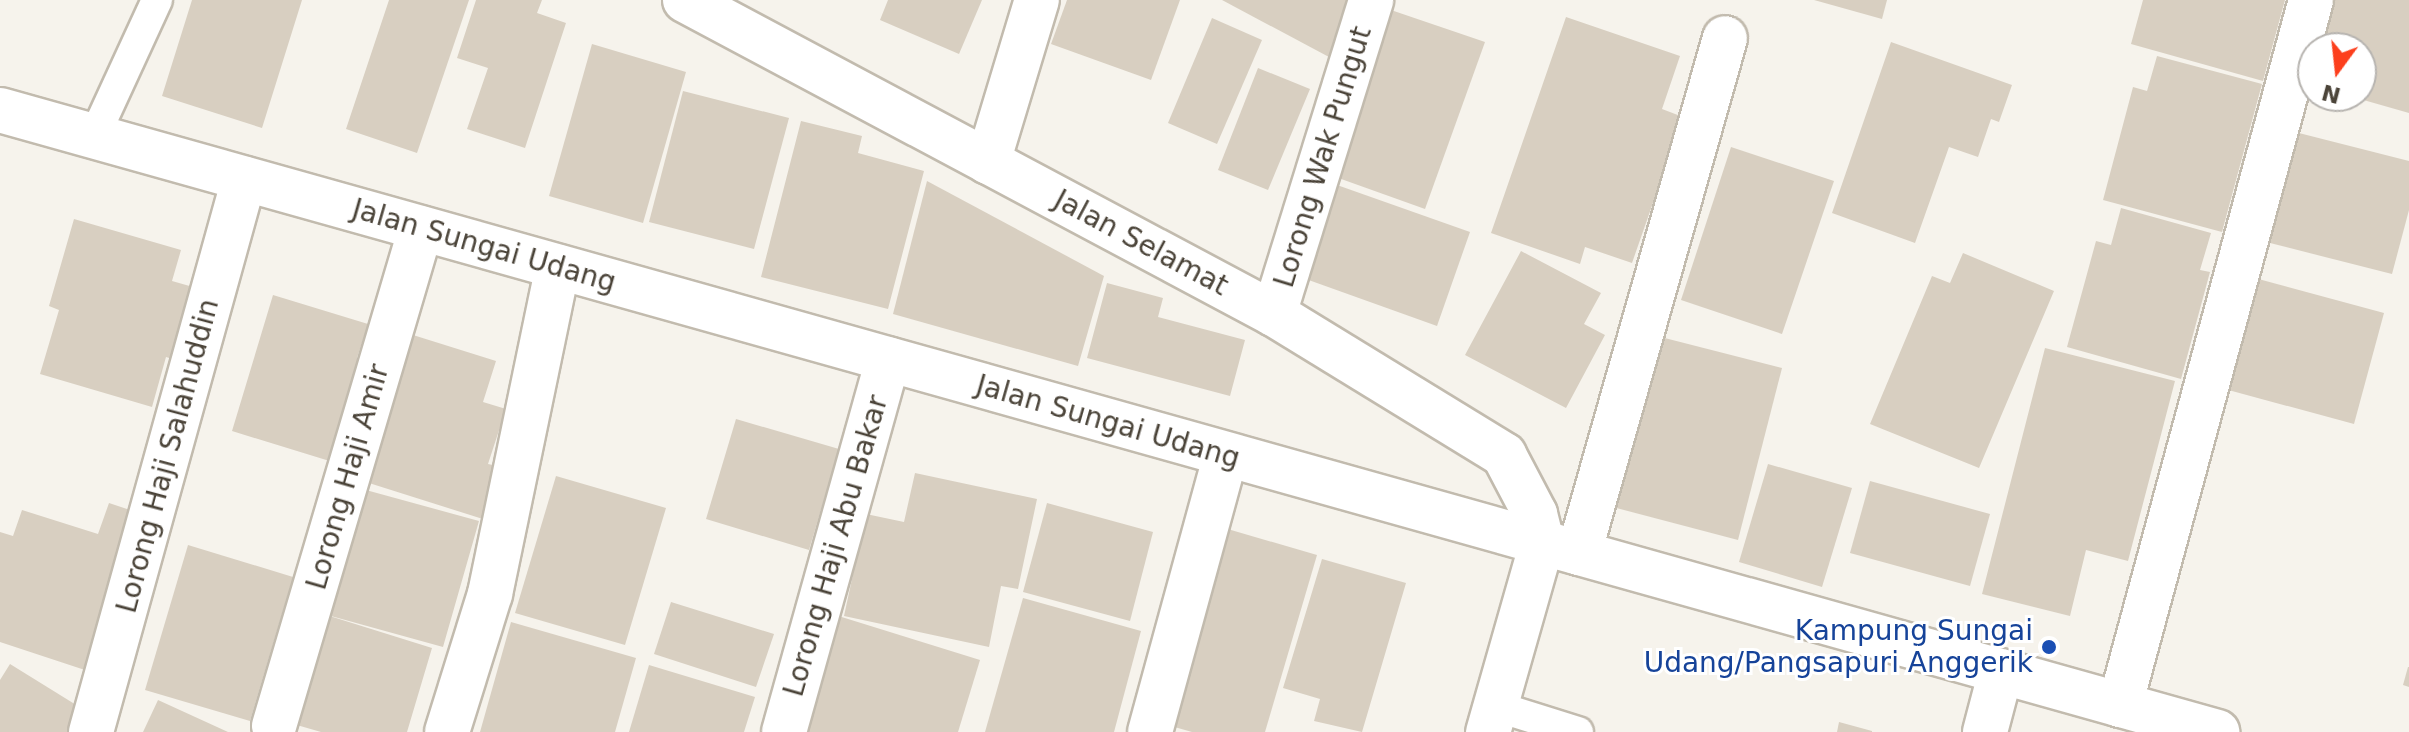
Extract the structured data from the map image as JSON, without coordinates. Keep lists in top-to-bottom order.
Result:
{
  "streets": {
    "street": [
      "Lorong Wak Pungut",
      "Jalan Selamat",
      "Jalan Sungai Udang",
      "Lorong Haji Salahuddin",
      "Lorong Haji Amir",
      "Lorong Haji Abu Bakar"
    ]
  },
  "crossings": [
    ["Lorong Wak Pungut", "Jalan Selamat"],
    ["Jalan Selamat", "Jalan Sungai Udang"],
    ["Jalan Sungai Udang", "Lorong Haji Salahuddin"],
    ["Jalan Sungai Udang", "Lorong Haji Amir"],
    ["Jalan Sungai Udang", "Lorong Haji Abu Bakar"]
  ],
  "places": ["Kampung Sungai Udang/Pangsapuri Anggerik"],
  "north": "bottom"
}
